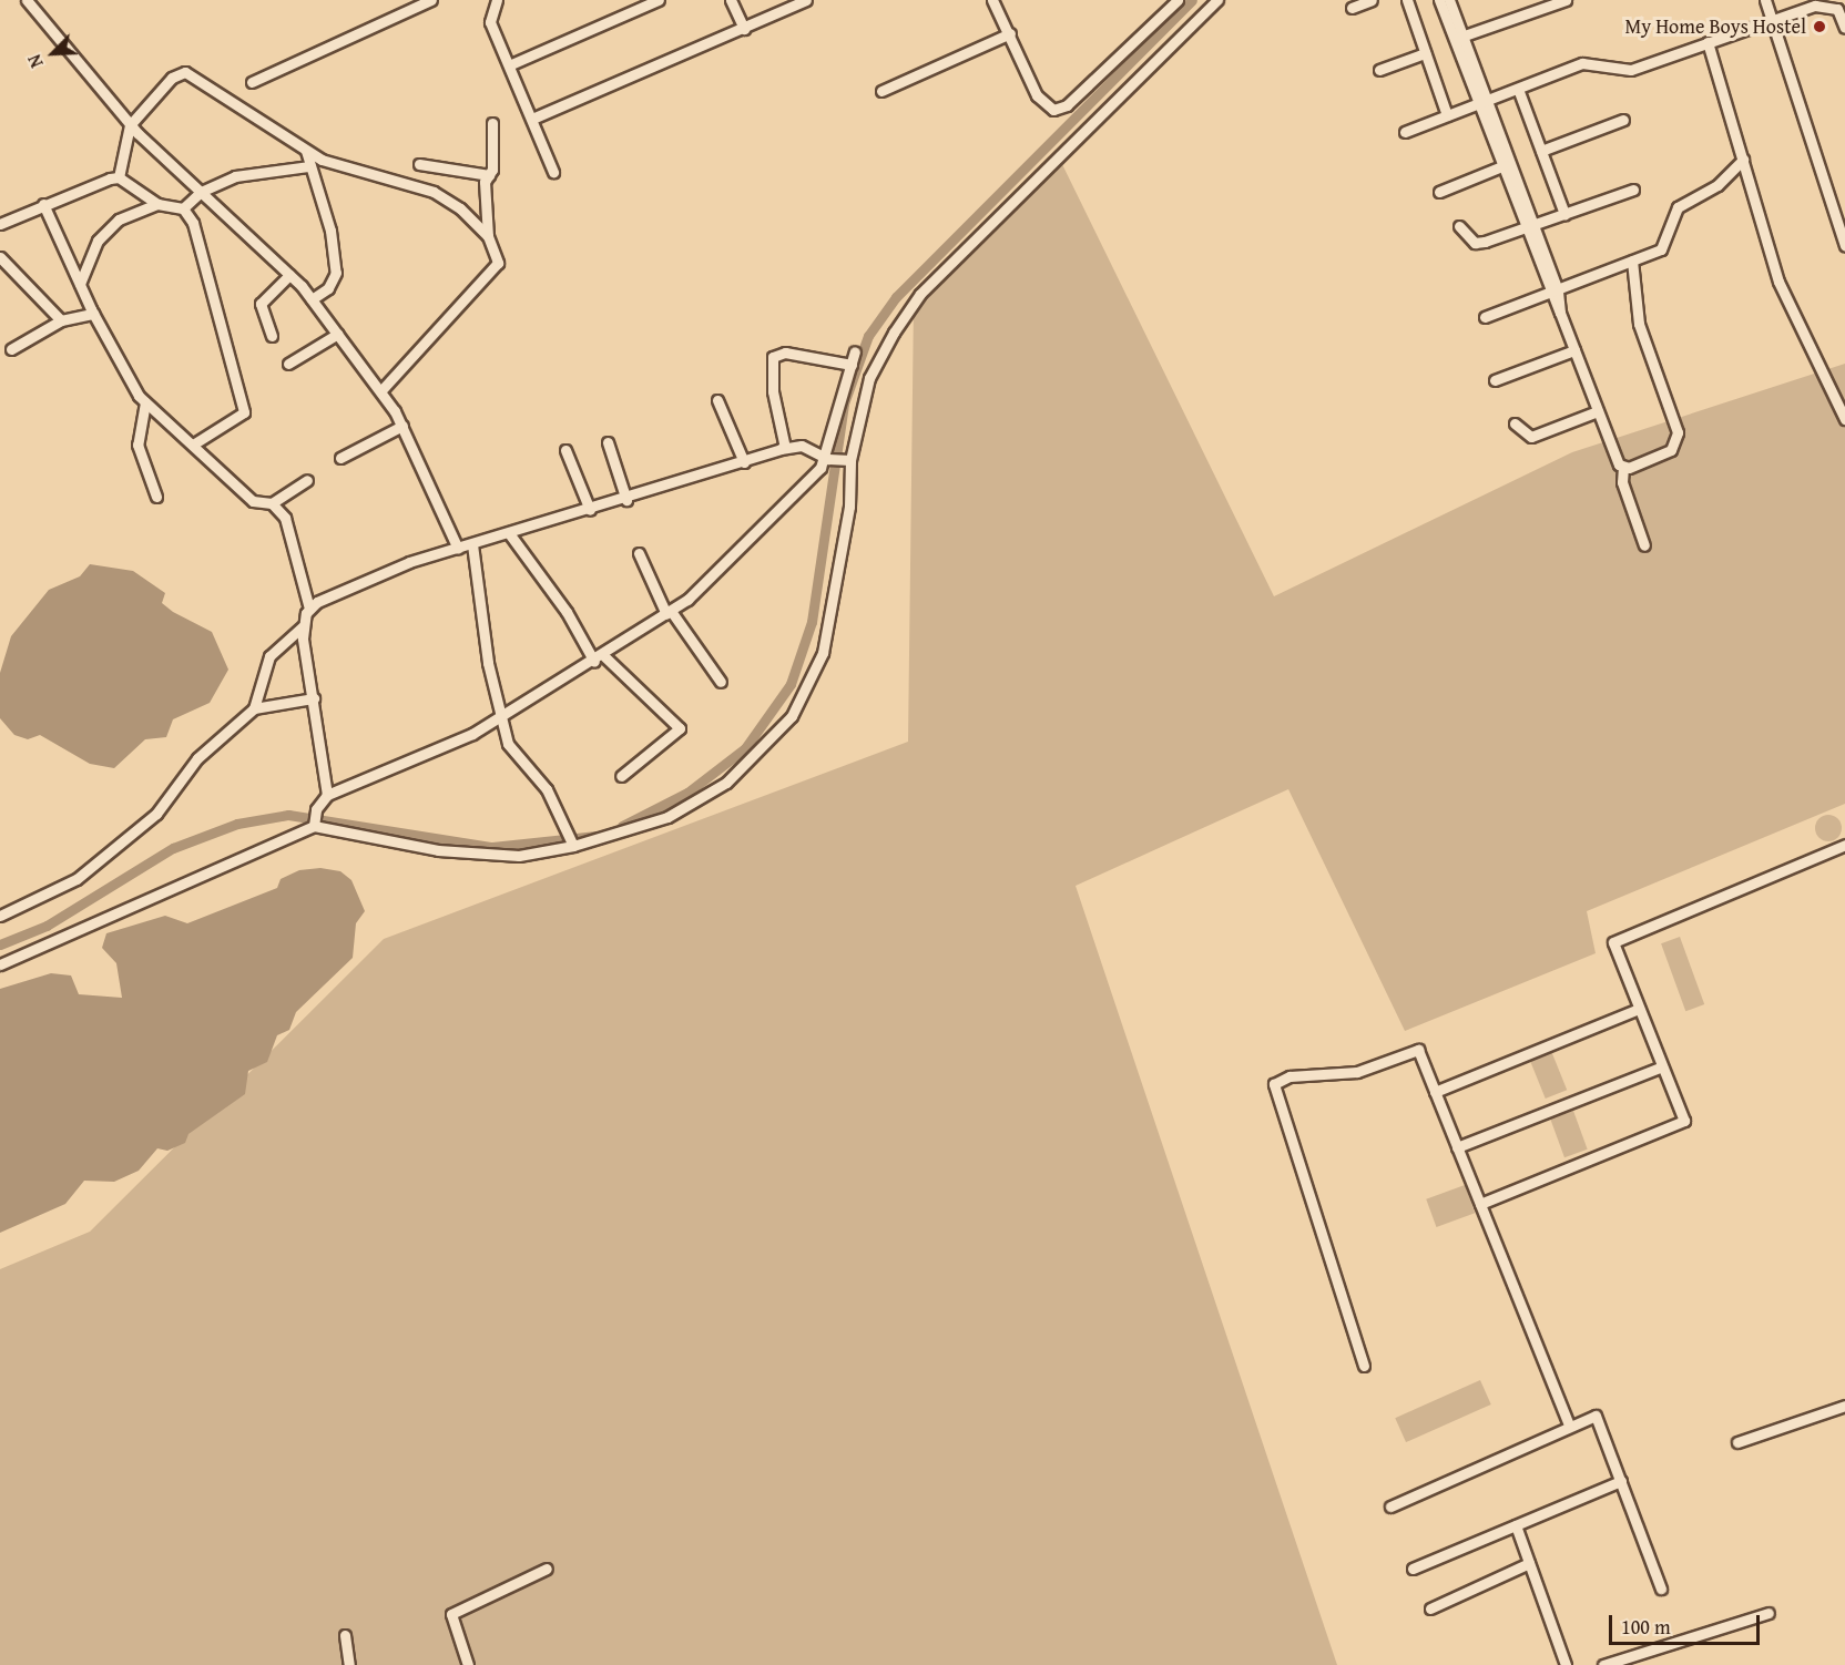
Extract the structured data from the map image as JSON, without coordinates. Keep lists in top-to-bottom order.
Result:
{
  "places": ["My Home Boys Hostel"],
  "scale_bar": "100 m",
  "north": "bottom left"
}
